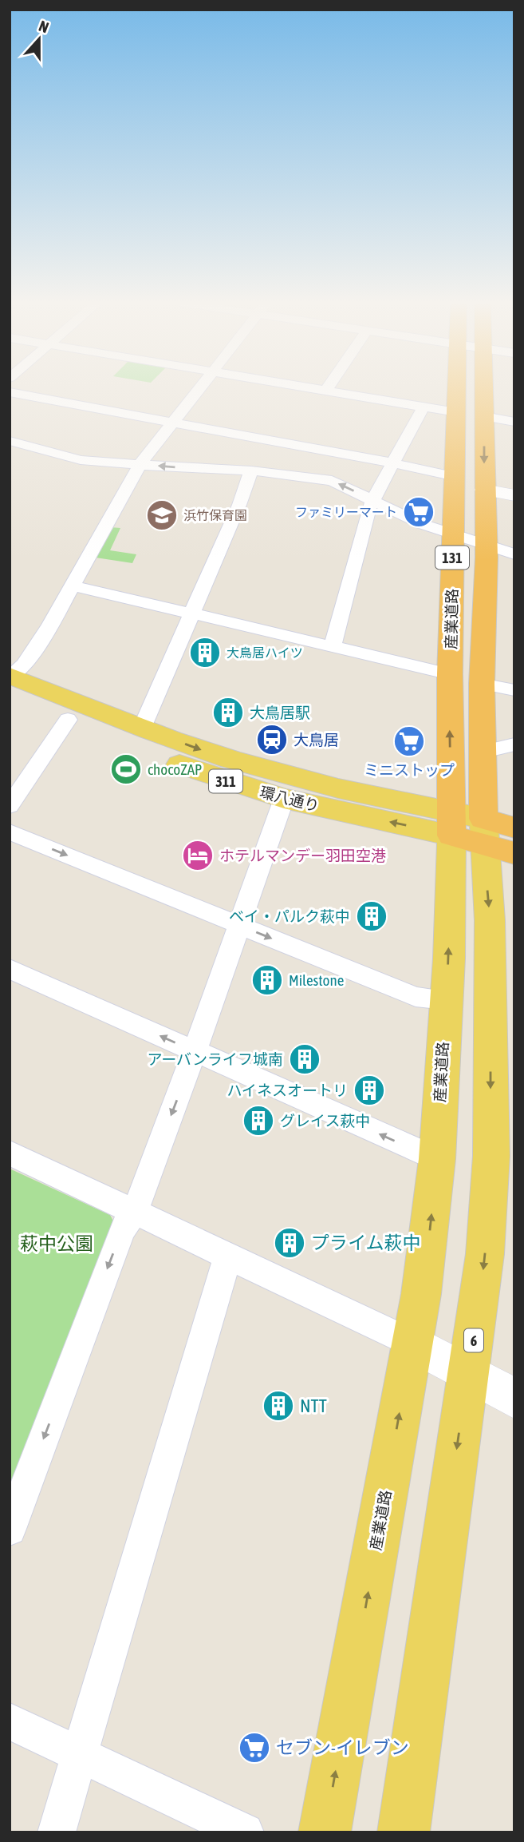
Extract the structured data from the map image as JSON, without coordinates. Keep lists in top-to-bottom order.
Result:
{
  "streets": {
    "highway": ["131", "産業道路"],
    "main road": ["311", "環八通り", "6"]
  },
  "crossings": [
    ["産業道路", "環八通り"]
  ],
  "parks": ["萩中公園"],
  "places": {
    "supermarket": ["ファミリーマート", "ミニストップ", "セブン-イレブン"],
    "school or university": ["浜竹保育園"],
    "building": [
      "大鳥居ハイツ",
      "大鳥居駅",
      "ベイ・パルク萩中",
      "Milestone",
      "アーバンライフ城南",
      "ハイネスオートリ",
      "グレイス萩中",
      "プライム萩中",
      "NTT"
    ],
    "station": ["大鳥居"],
    "sports": ["chocoZAP"],
    "hotel": ["ホテルマンデー羽田空港"]
  },
  "north": "top"
}
